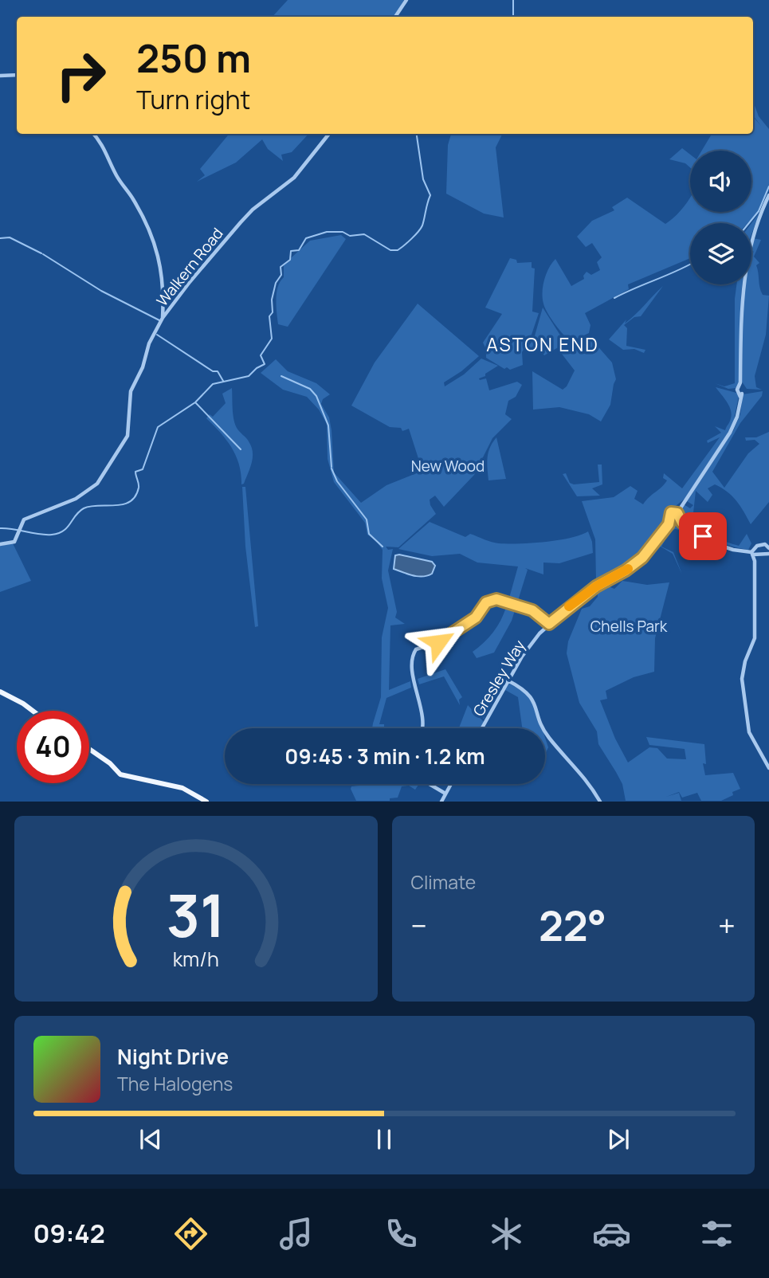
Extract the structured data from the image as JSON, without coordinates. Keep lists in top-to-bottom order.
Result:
{
  "streets": {
    "street": ["Walkern Road", "Gresley Way"]
  },
  "districts": ["ASTON END"],
  "parks": ["New Wood", "Chells Park"],
  "page": {
    "turn": ["250 m", "Turn right"],
    "limit": "40",
    "trip": "09:45 · 3 min · 1.2 km",
    "tile": "Climate",
    "heat": ["−", "22°", "+"],
    "song": ["Night Drive", "The Halogens"],
    "tabs": "09:42",
    "gauge": ["31", "km/h"]
  }
}
